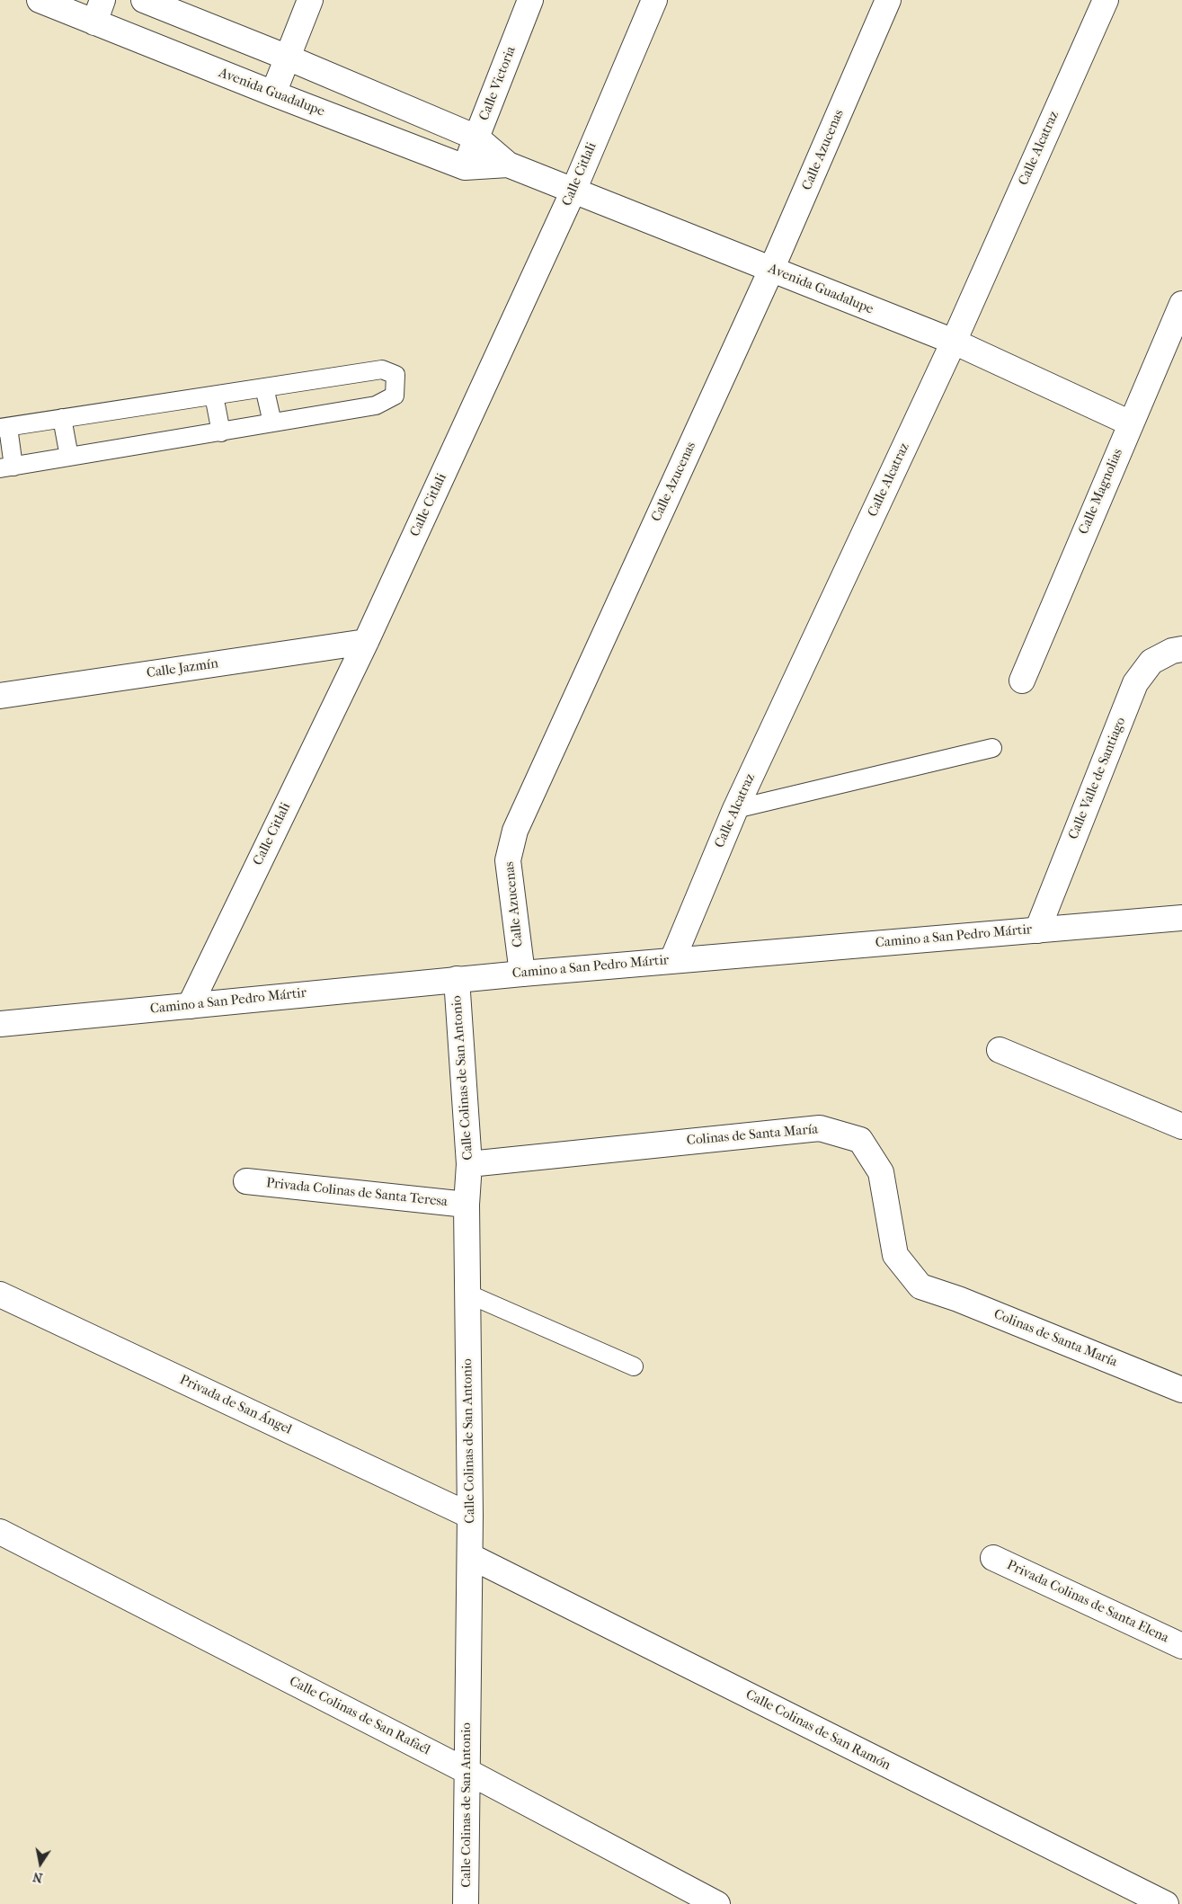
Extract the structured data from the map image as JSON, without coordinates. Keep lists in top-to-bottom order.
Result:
{
  "streets": {
    "street": [
      "Calle Victoria",
      "Avenida Guadalupe",
      "Calle Alcatraz",
      "Calle Azucenas",
      "Calle Citlali",
      "Calle Magnolias",
      "Calle Jazmín",
      "Calle Valle de Santiago",
      "Camino a San Pedro Mártir",
      "Calle Colinas de San Antonio",
      "Colinas de Santa María",
      "Privada Colinas de Santa Teresa",
      "Privada de San Ángel",
      "Privada Colinas de Santa Elena",
      "Calle Colinas de San Rafaél",
      "Calle Colinas de San Ramón"
    ]
  },
  "crossings": [
    ["Calle Victoria", "Avenida Guadalupe"],
    ["Avenida Guadalupe", "Calle Alcatraz"],
    ["Avenida Guadalupe", "Calle Azucenas"],
    ["Avenida Guadalupe", "Calle Citlali"],
    ["Avenida Guadalupe", "Calle Magnolias"],
    ["Calle Alcatraz", "Camino a San Pedro Mártir"],
    ["Calle Azucenas", "Camino a San Pedro Mártir"],
    ["Calle Citlali", "Calle Jazmín"],
    ["Calle Citlali", "Camino a San Pedro Mártir"],
    ["Calle Valle de Santiago", "Camino a San Pedro Mártir"],
    ["Camino a San Pedro Mártir", "Calle Colinas de San Antonio"],
    ["Calle Colinas de San Antonio", "Colinas de Santa María"],
    ["Calle Colinas de San Antonio", "Privada Colinas de Santa Teresa"],
    ["Calle Colinas de San Antonio", "Privada de San Ángel"],
    ["Calle Colinas de San Antonio", "Calle Colinas de San Rafaél"],
    ["Calle Colinas de San Antonio", "Calle Colinas de San Ramón"]
  ],
  "north": "bottom"
}
